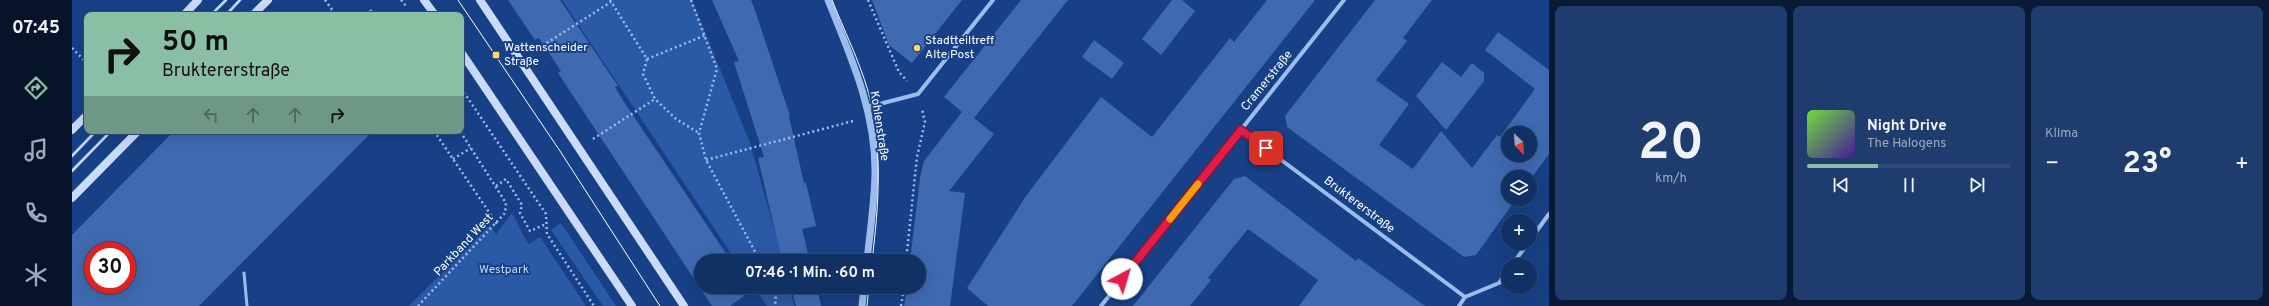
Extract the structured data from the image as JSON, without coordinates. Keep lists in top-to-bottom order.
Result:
{
  "streets": {
    "street": ["Cramerstraße", "Kohlenstraße", "Bruktererstraße"],
    "path": ["Parkband West"]
  },
  "crossings": [
    ["Cramerstraße", "Bruktererstraße"]
  ],
  "parks": ["Westpark"],
  "places": {
    "other": ["Stadtteiltreff Alte Post"],
    "transit": ["Wattenscheider Straße"]
  },
  "north": "bottom right",
  "page": {
    "tabs": "07:45",
    "tile": [
      ["20", "km/h"],
      "Klima"
    ],
    "turn": ["50 m", "Bruktererstraße"],
    "song": ["Night Drive", "The Halogens"],
    "map_buttons": ["+", "−"],
    "heat": ["−", "23°", "+"],
    "limit": "30",
    "trip": "07:46 · 1 Min. · 60 m"
  }
}
